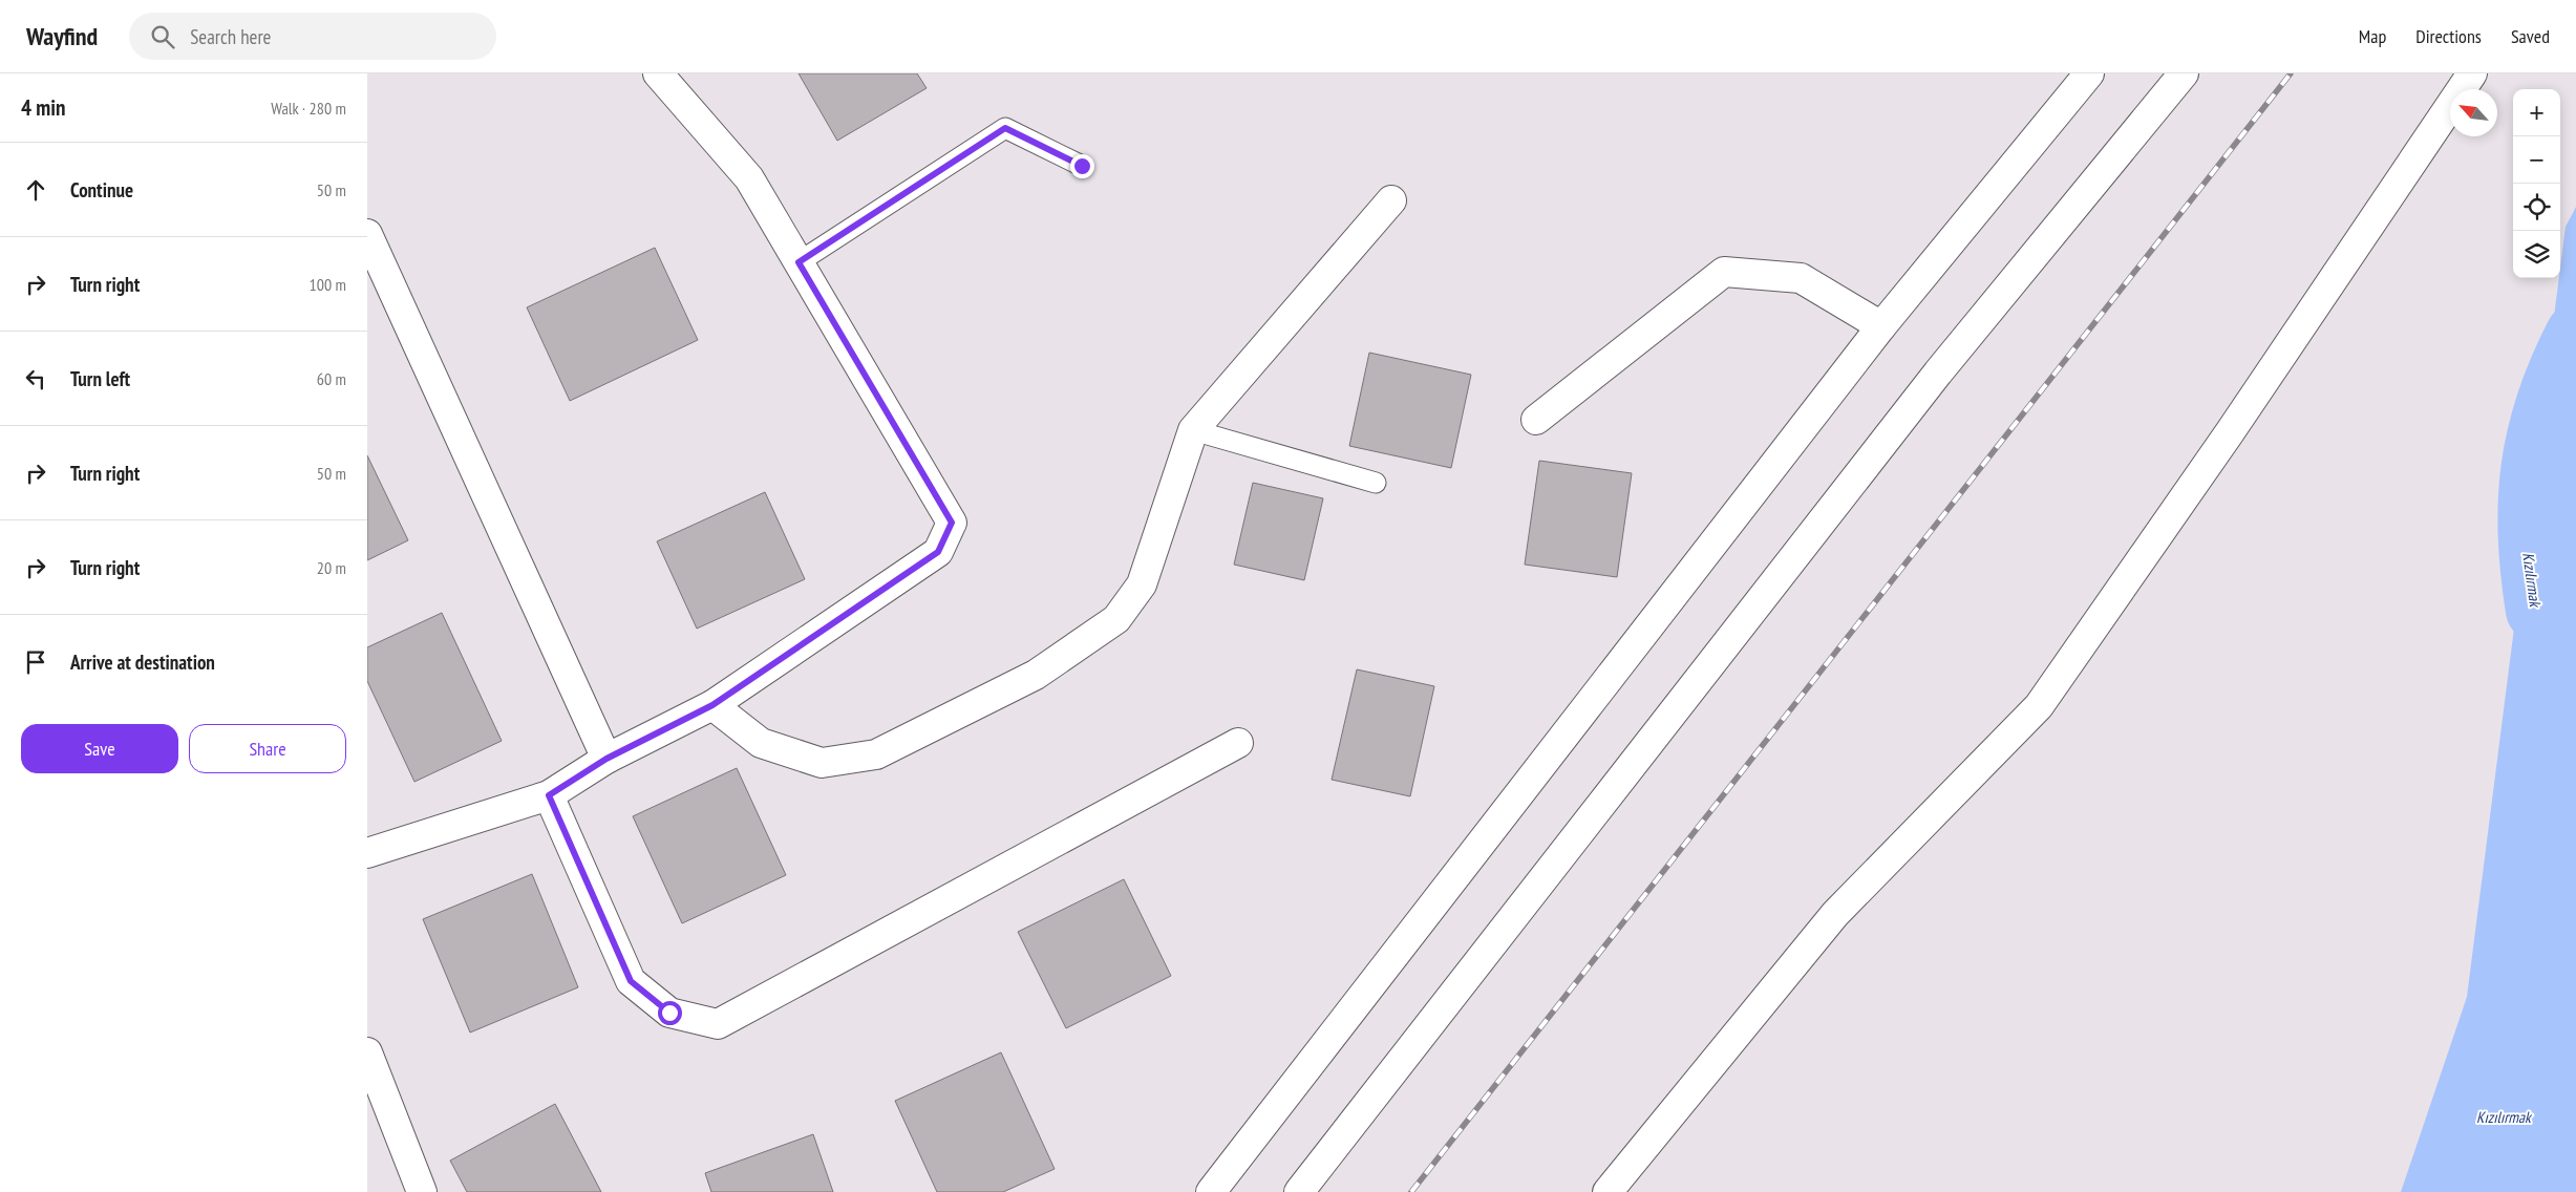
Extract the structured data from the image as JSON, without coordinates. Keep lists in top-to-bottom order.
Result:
{
  "water": ["Kızılırmak"],
  "north": "top left",
  "page": {
    "header": "Wayfind",
    "search": "Search here",
    "nav": ["Map", "Directions", "Saved"],
    "heading": ["4 min", "Walk · 280 m"],
    "map_buttons": ["+", "−"],
    "list": [
      ["Continue", "50 m"],
      ["Turn right", "100 m"],
      ["Turn left", "60 m"],
      ["Turn right", "50 m"],
      ["Turn right", "20 m"],
      "Arrive at destination"
    ],
    "buttons": ["Save", "Share"]
  }
}
